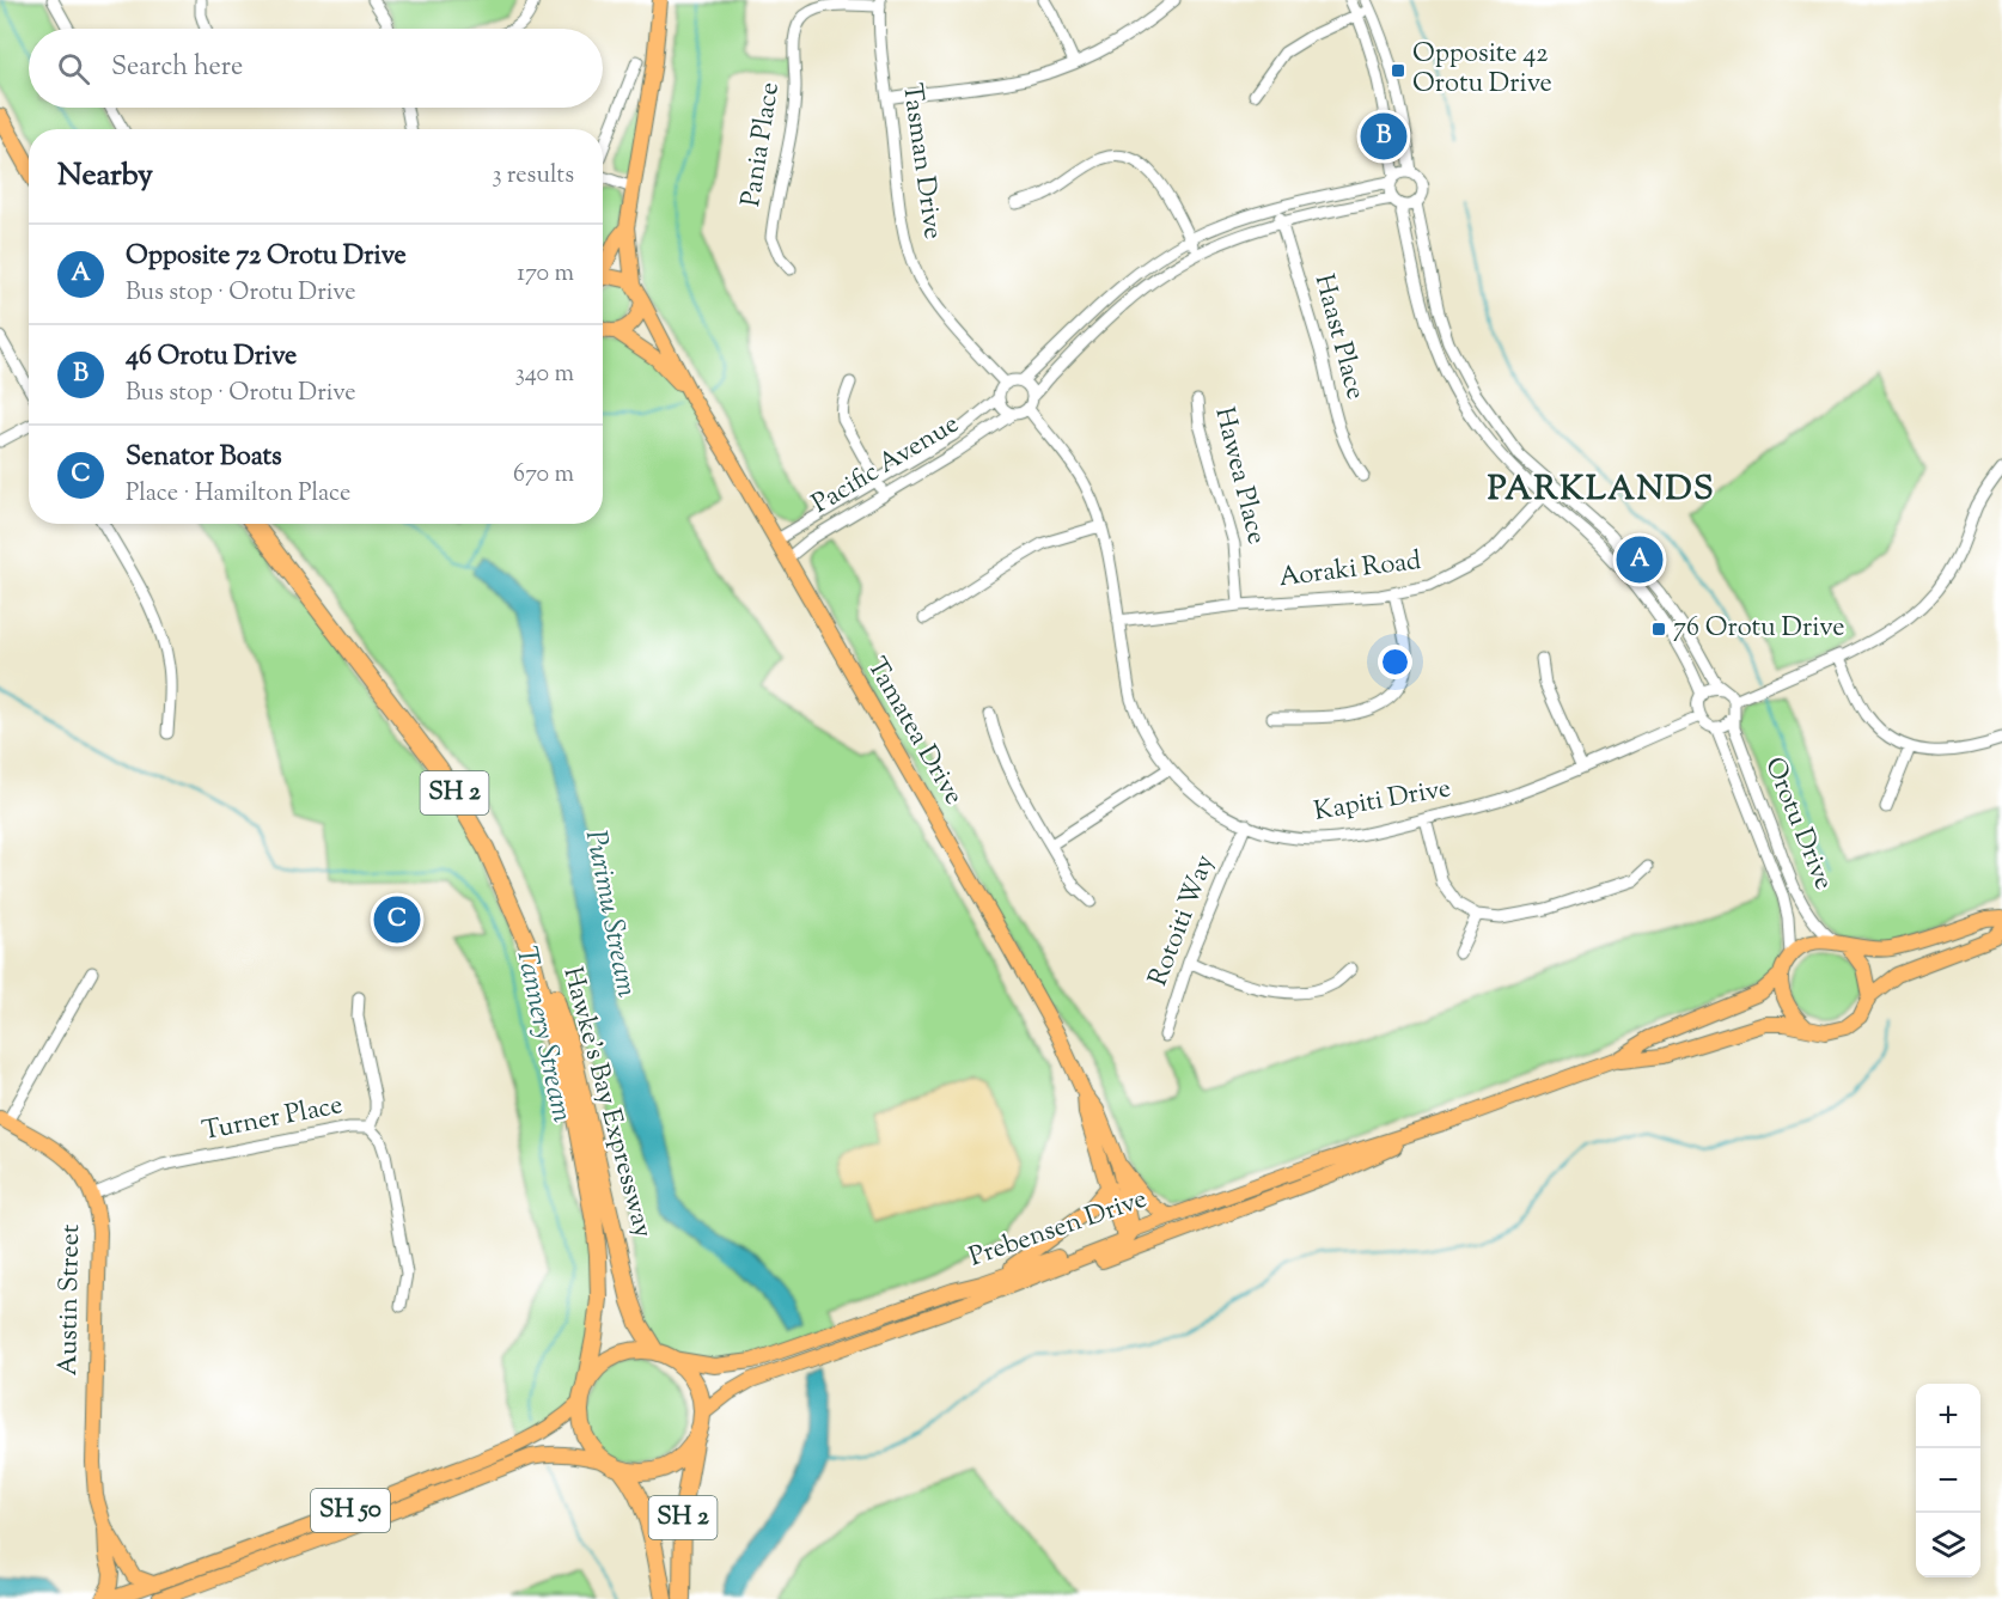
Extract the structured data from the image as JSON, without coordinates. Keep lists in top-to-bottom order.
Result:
{
  "streets": {
    "highway": ["SH 2", "Hawke's Bay Expressway", "SH 50"],
    "main road": ["Tamatea Drive", "Prebensen Drive", "Austin Street"],
    "street": [
      "Pania Place",
      "Tasman Drive",
      "Haast Place",
      "Pacific Avenue",
      "Hawea Place",
      "Aoraki Road",
      "Kapiti Drive",
      "Orotu Drive",
      "Rotoiti Way",
      "Turner Place"
    ]
  },
  "crossings": [
    ["Pania Place", "Tasman Drive"],
    ["Tasman Drive", "Pacific Avenue"],
    ["Tasman Drive", "Kapiti Drive"],
    ["Pacific Avenue", "Tamatea Drive"],
    ["Pacific Avenue", "Kapiti Drive"],
    ["Hawea Place", "Aoraki Road"],
    ["Aoraki Road", "Kapiti Drive"],
    ["Tamatea Drive", "Prebensen Drive"],
    ["SH 2", "Hawke's Bay Expressway"],
    ["SH 2", "Prebensen Drive"],
    ["SH 2", "SH 50"],
    ["Kapiti Drive", "Orotu Drive"],
    ["Kapiti Drive", "Rotoiti Way"],
    ["Orotu Drive", "Prebensen Drive"],
    ["Hawke's Bay Expressway", "Prebensen Drive"],
    ["Hawke's Bay Expressway", "SH 50"],
    ["Turner Place", "Austin Street"],
    ["Prebensen Drive", "SH 50"],
    ["Austin Street", "SH 50"]
  ],
  "districts": ["PARKLANDS"],
  "water": ["Purimu Stream", "Tannery Stream"],
  "places": {
    "transit": ["Opposite 42 Orotu Drive", "76 Orotu Drive"]
  },
  "page": {
    "search": "Search here",
    "pins": ["B", "A", "C"],
    "heading": ["Nearby", "3 results"],
    "list": [
      {
        "mark": "A",
        "name": "Opposite 72 Orotu Drive",
        "note": "Bus stop · Orotu Drive",
        "value": "170 m"
      },
      {
        "mark": "B",
        "name": "46 Orotu Drive",
        "note": "Bus stop · Orotu Drive",
        "value": "340 m"
      },
      {
        "mark": "C",
        "name": "Senator Boats",
        "note": "Place · Hamilton Place",
        "value": "670 m"
      }
    ],
    "map_buttons": ["+", "−"]
  }
}
